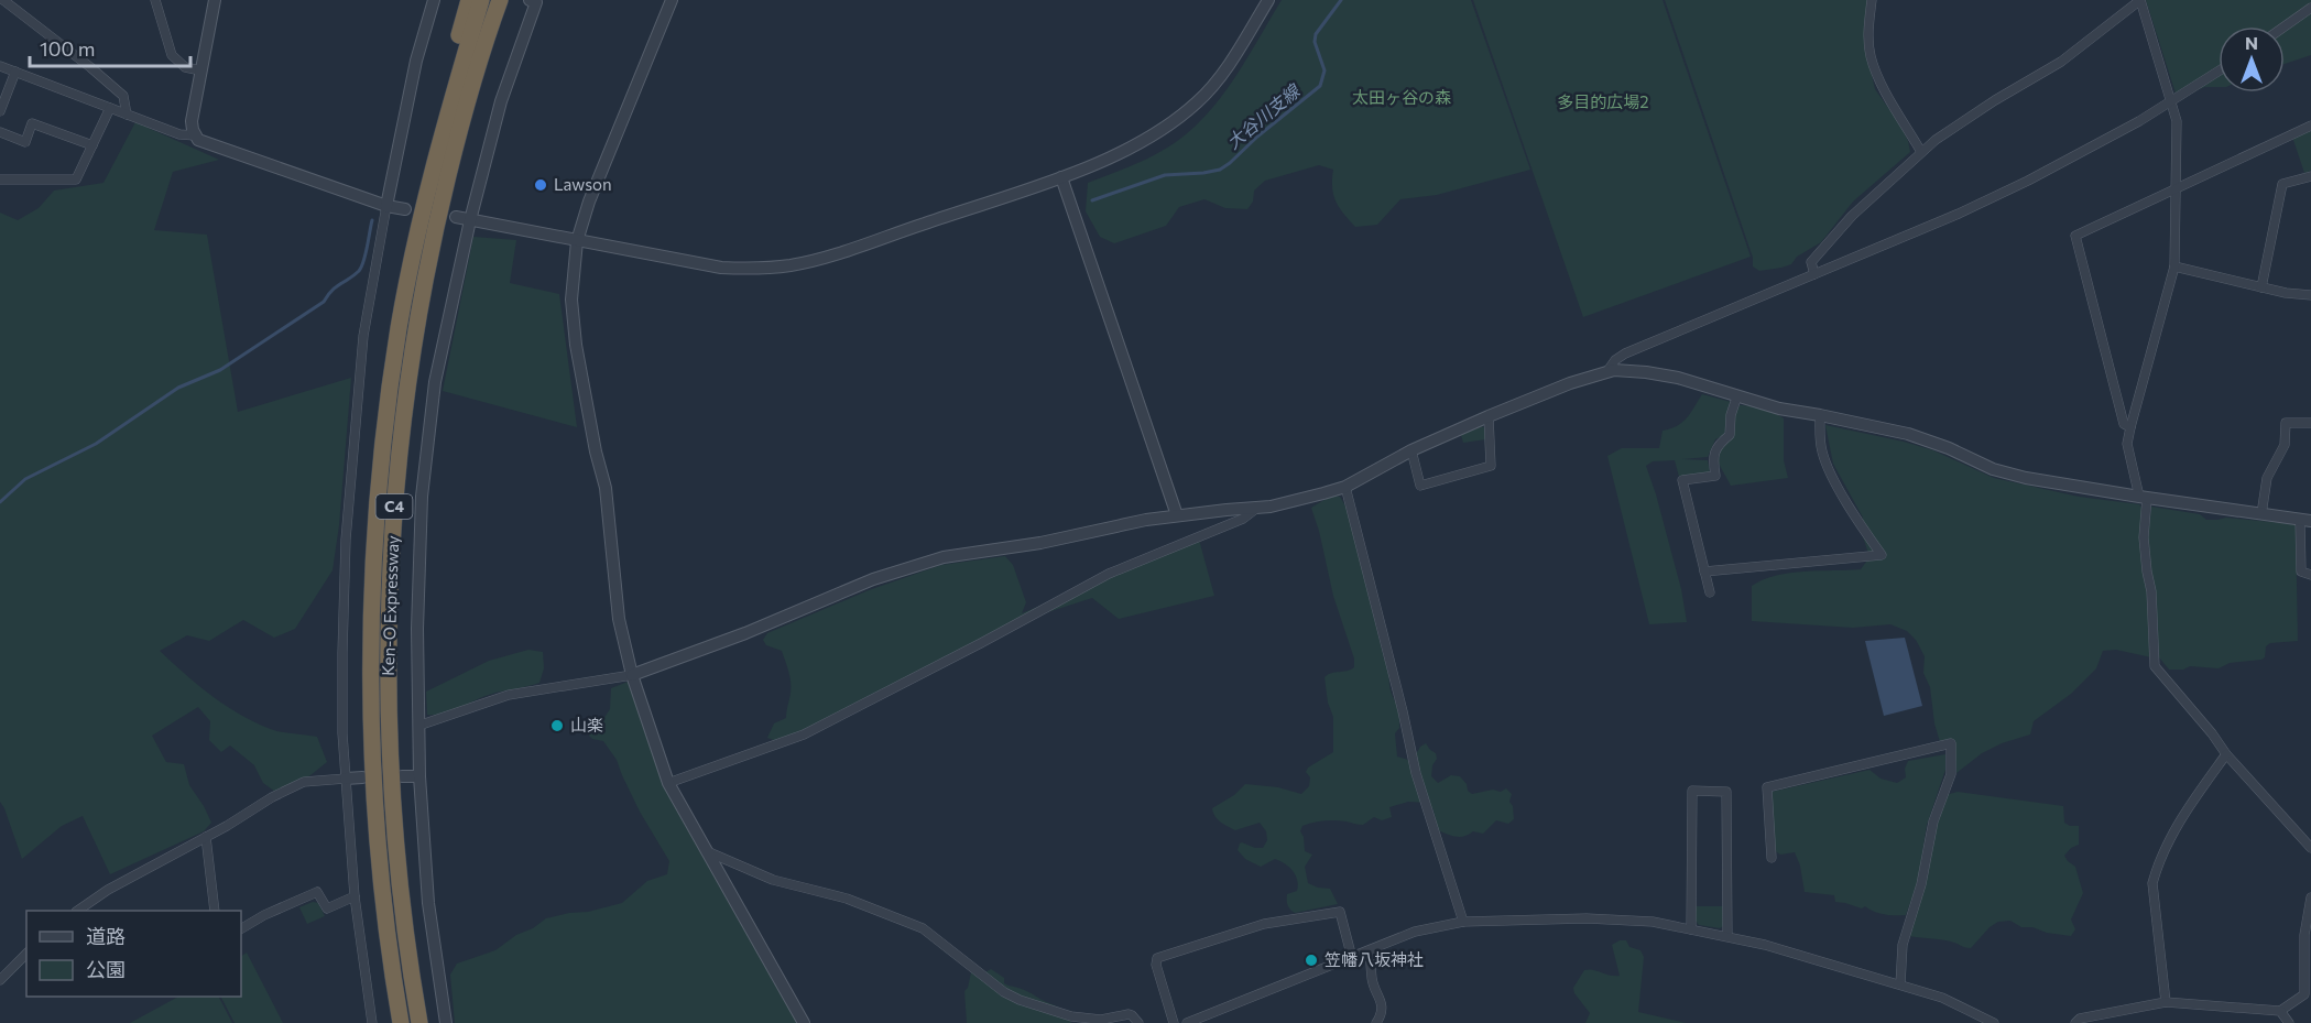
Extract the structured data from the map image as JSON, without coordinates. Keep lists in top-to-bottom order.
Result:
{
  "streets": {
    "highway": ["C4", "Ken-O Expressway"]
  },
  "water": ["大谷川支線"],
  "parks": ["太田ヶ谷の森", "多目的広場2"],
  "places": ["Lawson", "山楽", "笠幡八坂神社"],
  "legend": ["道路", "公園"],
  "scale_bar": "100 m",
  "north": "top"
}
